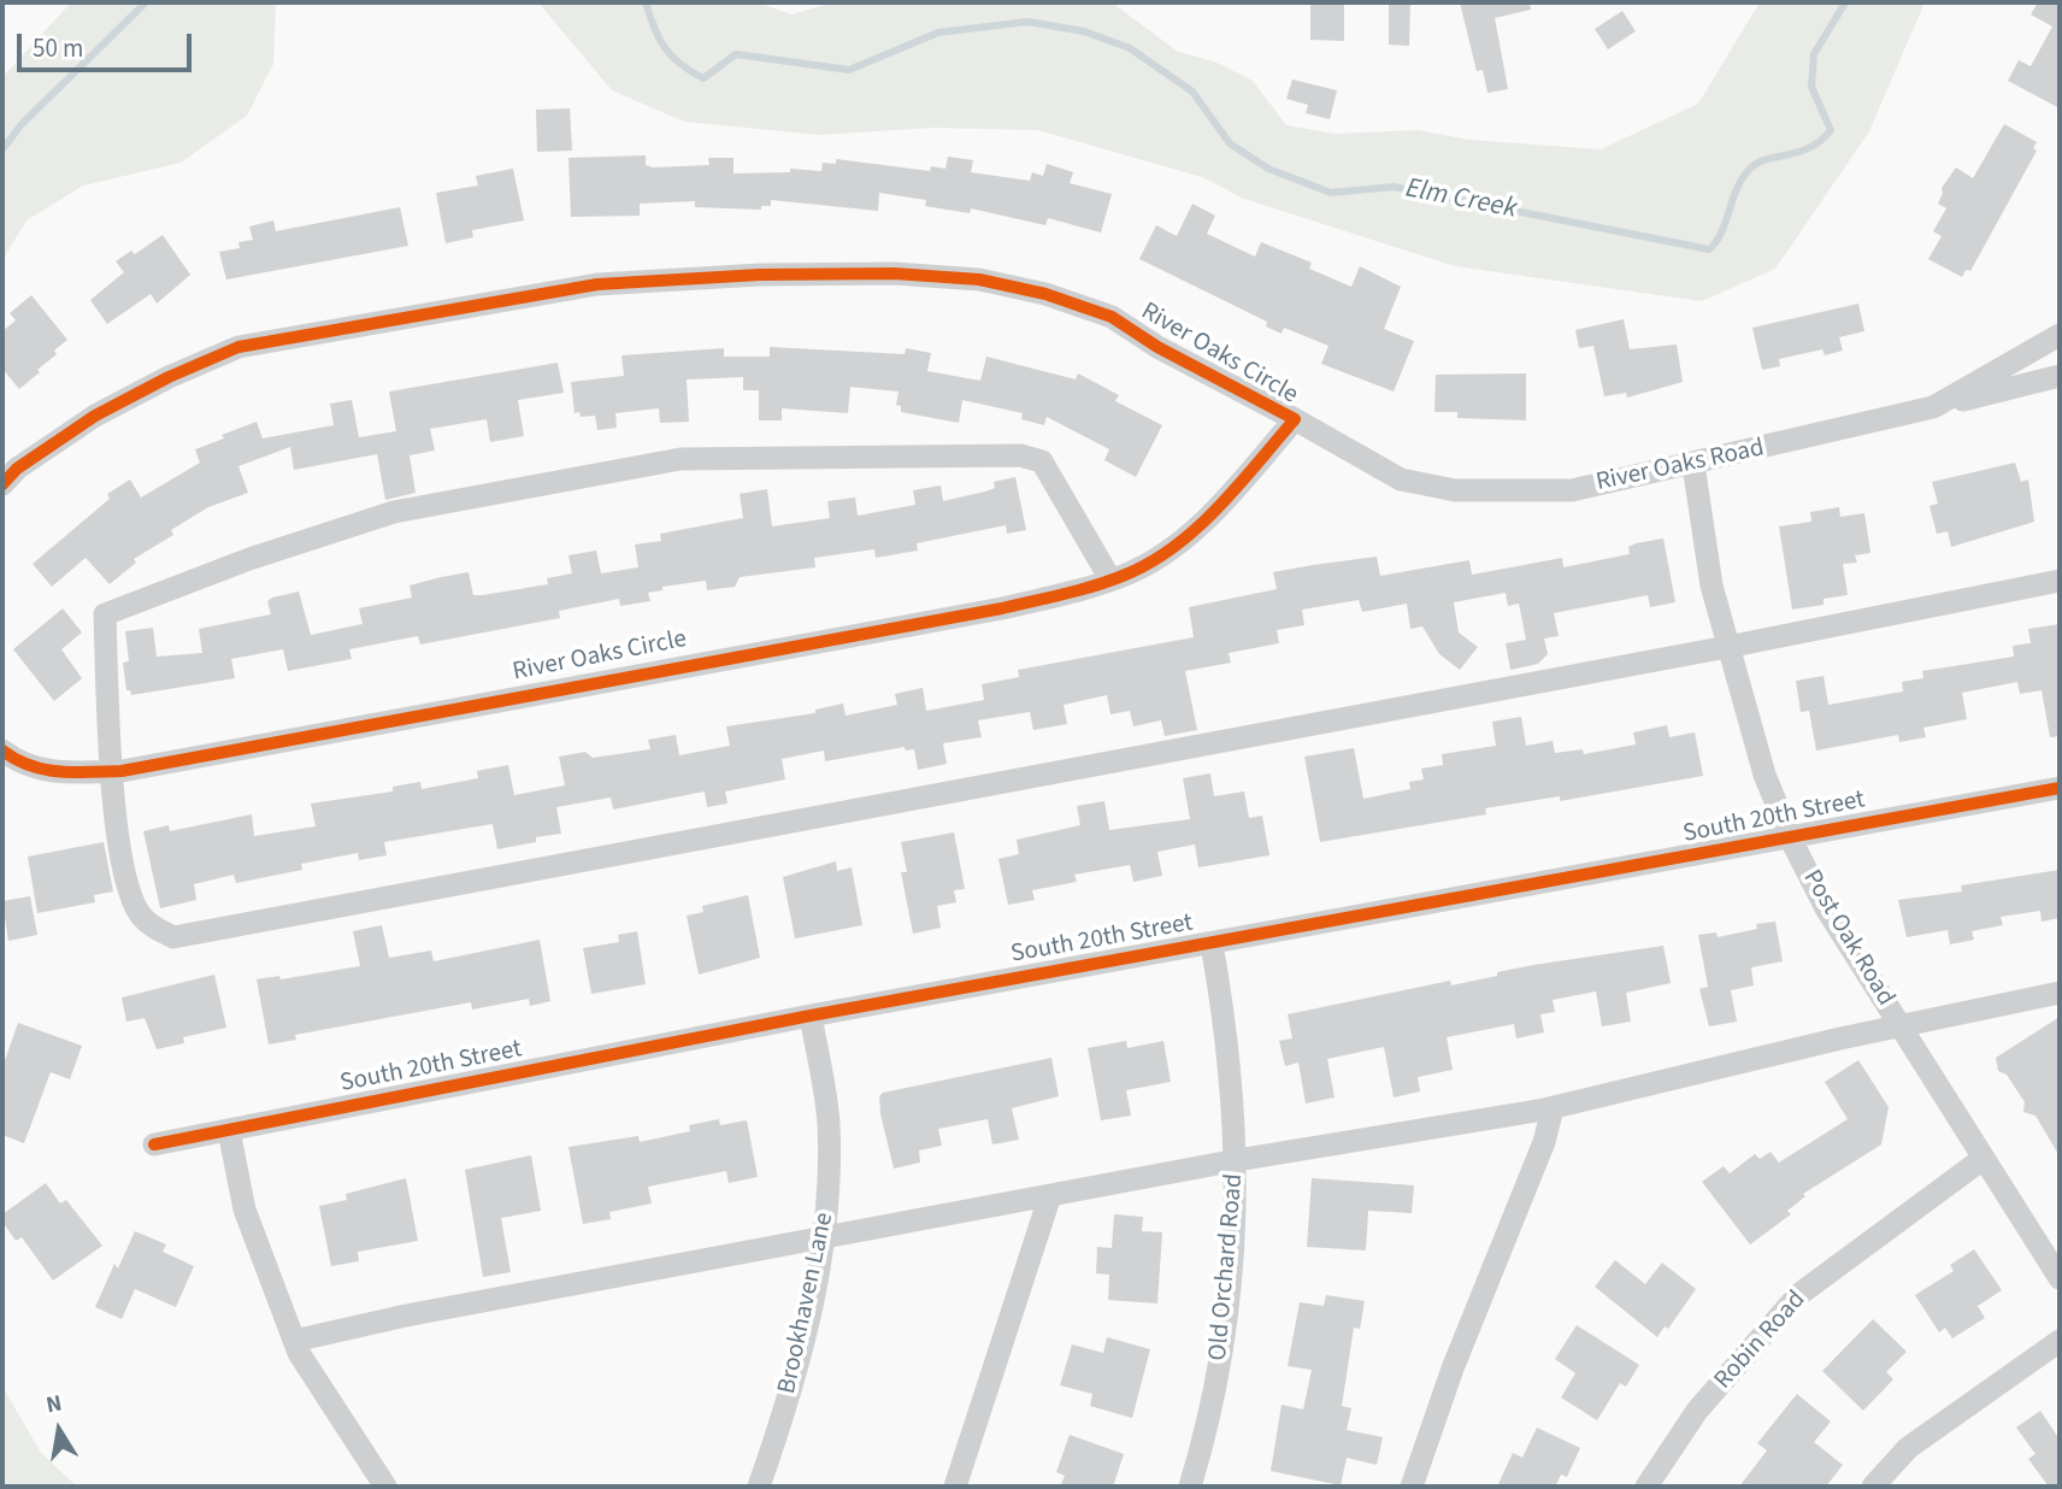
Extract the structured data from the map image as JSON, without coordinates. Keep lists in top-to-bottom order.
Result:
{
  "streets": {
    "street": [
      "River Oaks Circle",
      "River Oaks Road",
      "South 20th Street",
      "Post Oak Road",
      "Old Orchard Road",
      "Brookhaven Lane",
      "Robin Road"
    ]
  },
  "crossings": [
    ["River Oaks Circle", "River Oaks Road"],
    ["River Oaks Road", "Post Oak Road"],
    ["South 20th Street", "Post Oak Road"],
    ["South 20th Street", "Old Orchard Road"],
    ["South 20th Street", "Brookhaven Lane"],
    ["Post Oak Road", "Robin Road"]
  ],
  "water": ["Elm Creek"],
  "scale_bar": "50 m",
  "north": "top"
}
